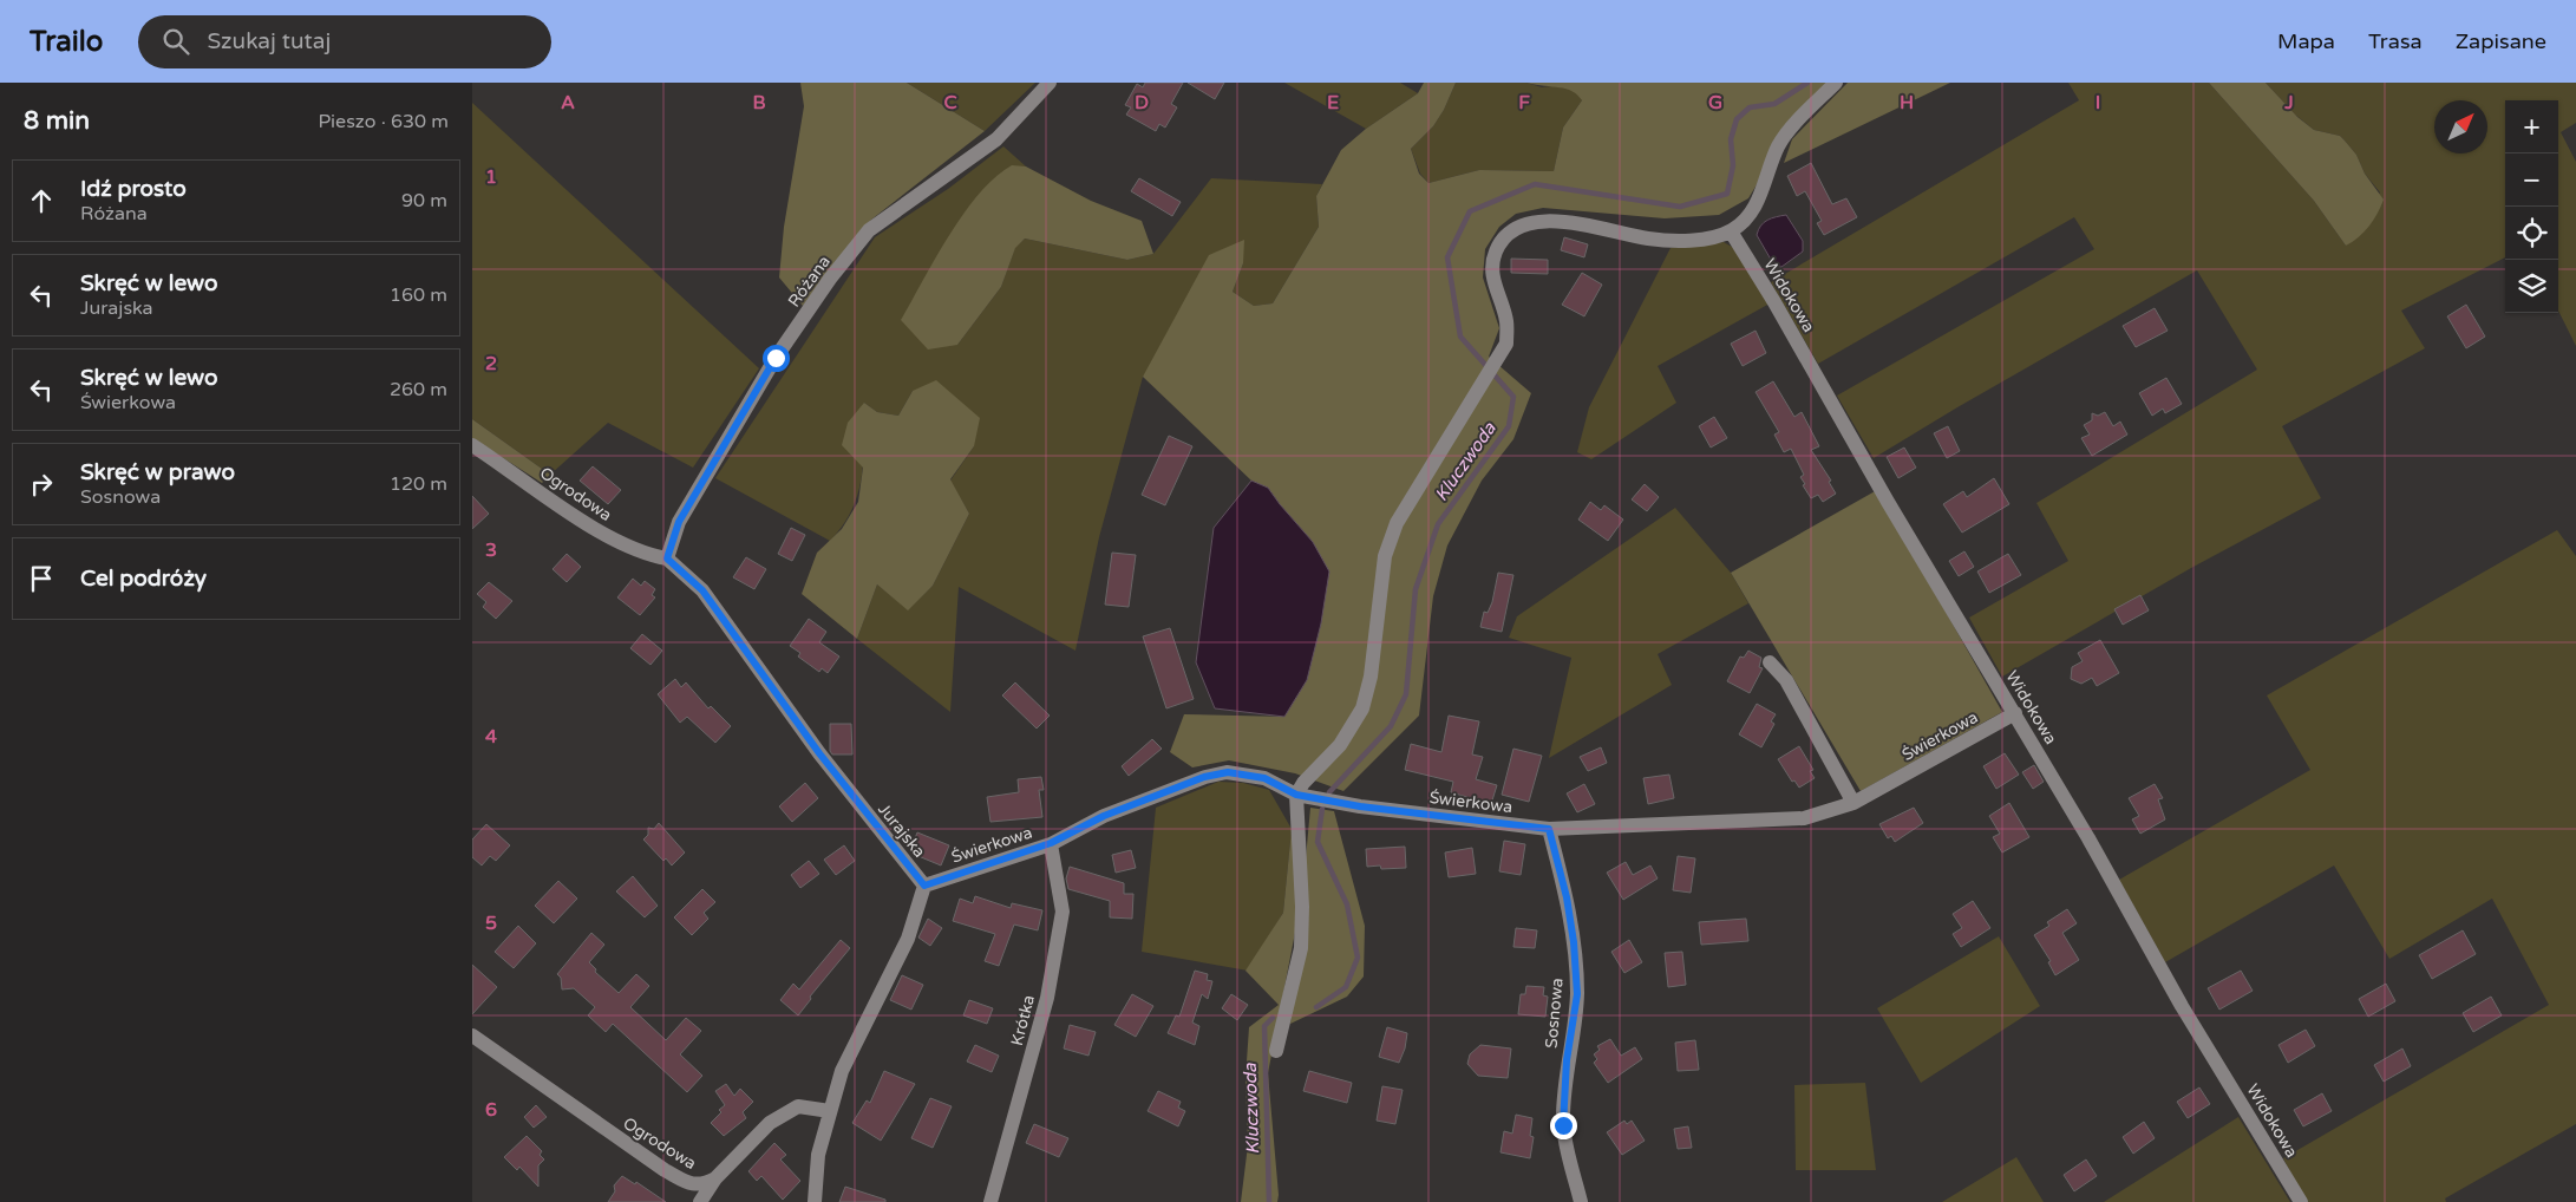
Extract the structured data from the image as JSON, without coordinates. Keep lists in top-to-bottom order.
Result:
{
  "streets": {
    "street": [
      "Różana",
      "Widokowa",
      "Ogrodowa",
      "Świerkowa",
      "Jurajska",
      "Sosnowa",
      "Krótka"
    ]
  },
  "crossings": [
    ["Różana", "Ogrodowa"],
    ["Różana", "Jurajska"],
    ["Widokowa", "Świerkowa"],
    ["Ogrodowa", "Jurajska"],
    ["Świerkowa", "Jurajska"],
    ["Świerkowa", "Sosnowa"],
    ["Świerkowa", "Krótka"]
  ],
  "water": ["Kluczwoda"],
  "north": "top right",
  "page": {
    "header": "Trailo",
    "search": "Szukaj tutaj",
    "nav": ["Mapa", "Trasa", "Zapisane"],
    "heading": ["8 min", "Pieszo · 630 m"],
    "map_buttons": ["+", "−"],
    "list": [
      ["Idź prosto", "Różana", "90 m"],
      ["Skręć w lewo", "Jurajska", "160 m"],
      ["Skręć w lewo", "Świerkowa", "260 m"],
      ["Skręć w prawo", "Sosnowa", "120 m"],
      "Cel podróży"
    ]
  },
  "grid": {
    "columns": [
      "A",
      "B",
      "C",
      "D",
      "E",
      "F",
      "G",
      "H",
      "I",
      "J"
    ],
    "rows": [
      "1",
      "2",
      "3",
      "4",
      "5",
      "6"
    ]
  }
}
